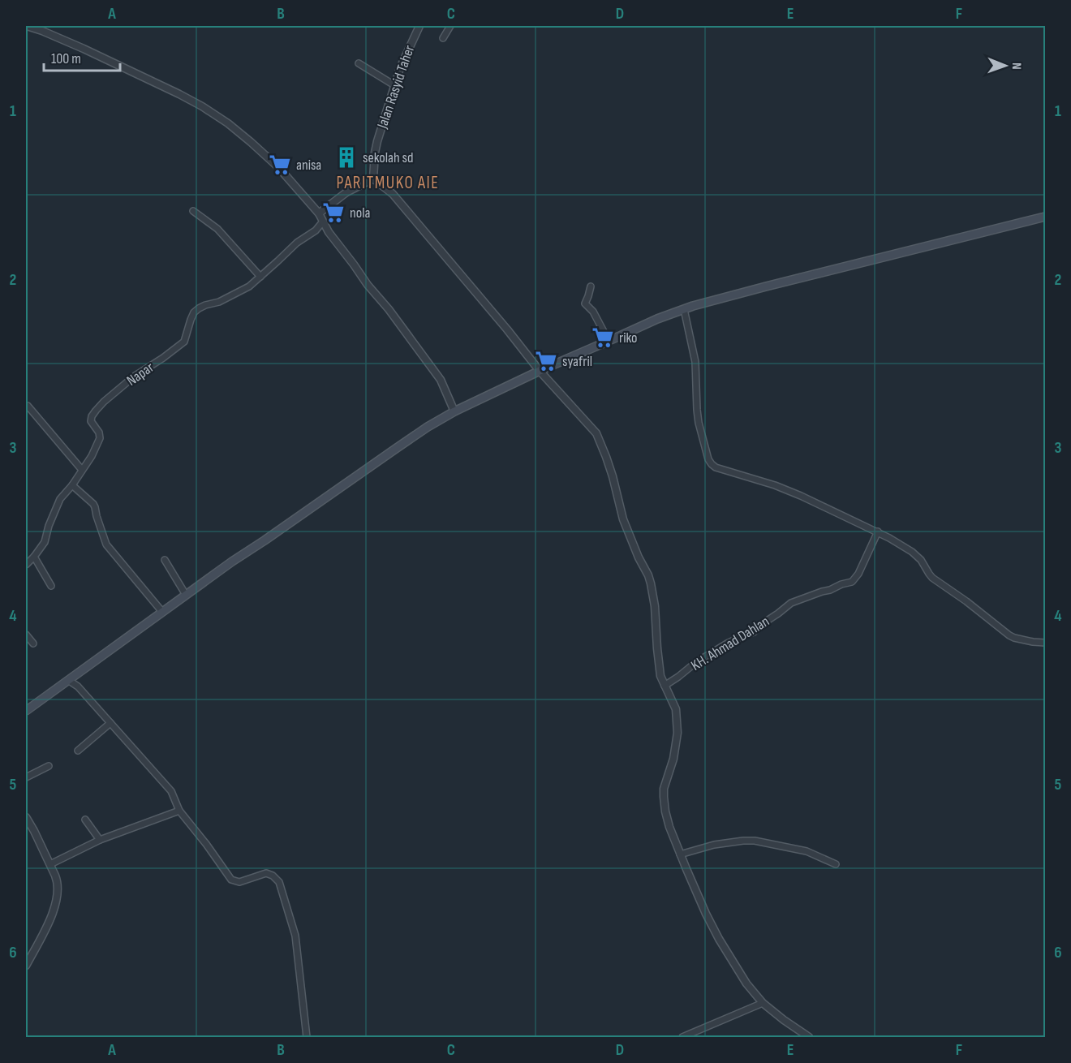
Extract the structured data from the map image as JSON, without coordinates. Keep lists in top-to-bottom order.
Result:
{
  "streets": {
    "street": ["Jalan Rasyid Taher", "Napar", "KH. Ahmad Dahlan"]
  },
  "districts": ["PARITMUKO AIE"],
  "places": {
    "building": ["sekolah sd"],
    "supermarket": [
      "anisa",
      "nola",
      "riko",
      "syafril"
    ]
  },
  "scale_bar": "100 m",
  "north": "right",
  "grid": {
    "columns": [
      "A",
      "B",
      "C",
      "D",
      "E",
      "F"
    ],
    "rows": [
      "1",
      "2",
      "3",
      "4",
      "5",
      "6"
    ]
  }
}
